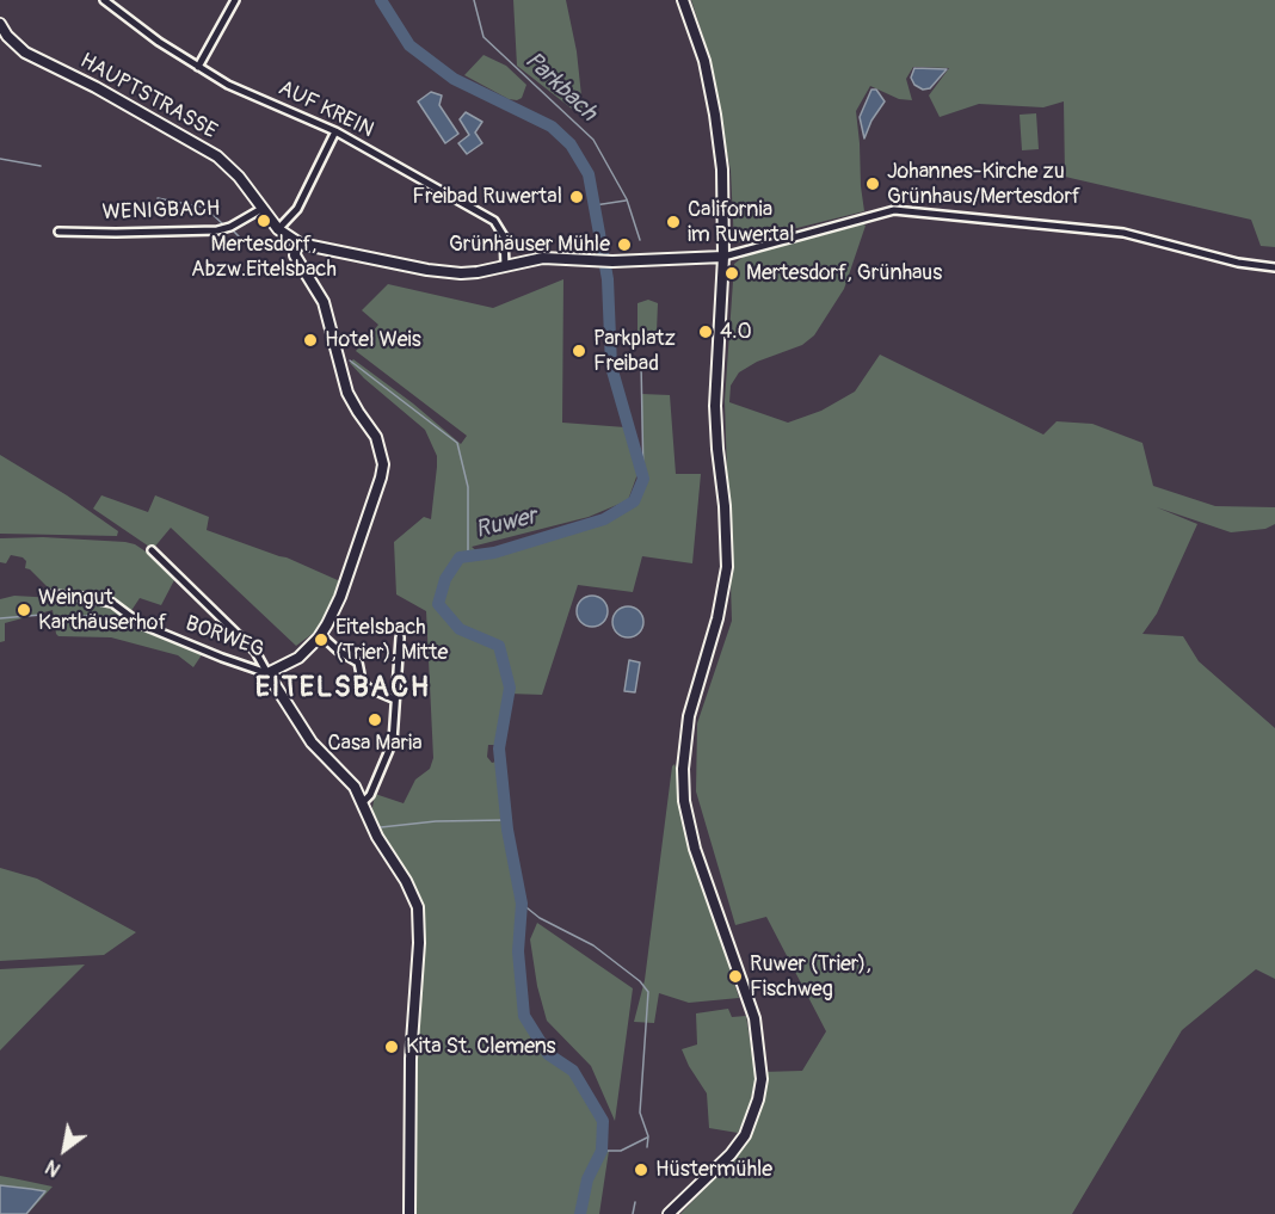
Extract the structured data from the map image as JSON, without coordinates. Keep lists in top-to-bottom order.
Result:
{
  "streets": {
    "street": [
      "HAUPTSTRASSE",
      "AUF KREIN",
      "WENIGBACH",
      "BORWEG"
    ]
  },
  "crossings": [
    ["HAUPTSTRASSE", "AUF KREIN"],
    ["HAUPTSTRASSE", "WENIGBACH"]
  ],
  "districts": ["EITELSBACH"],
  "water": ["Parkbach", "Ruwer"],
  "places": [
    "Johannes-Kirche zu Grünhaus/Mertesdorf",
    "Freibad Ruwertal",
    "Mertesdorf, Abzw.Eitelsbach",
    "California im Ruwertal",
    "Grünhäuser Mühle",
    "Mertesdorf, Grünhaus",
    "4.0",
    "Hotel Weis",
    "Parkplatz Freibad",
    "Weingut Karthäuserhof",
    "Eitelsbach (Trier), Mitte",
    "Casa Maria",
    "Ruwer (Trier), Fischweg",
    "Kita St. Clemens",
    "Hüstermühle"
  ],
  "north": "bottom left"
}
